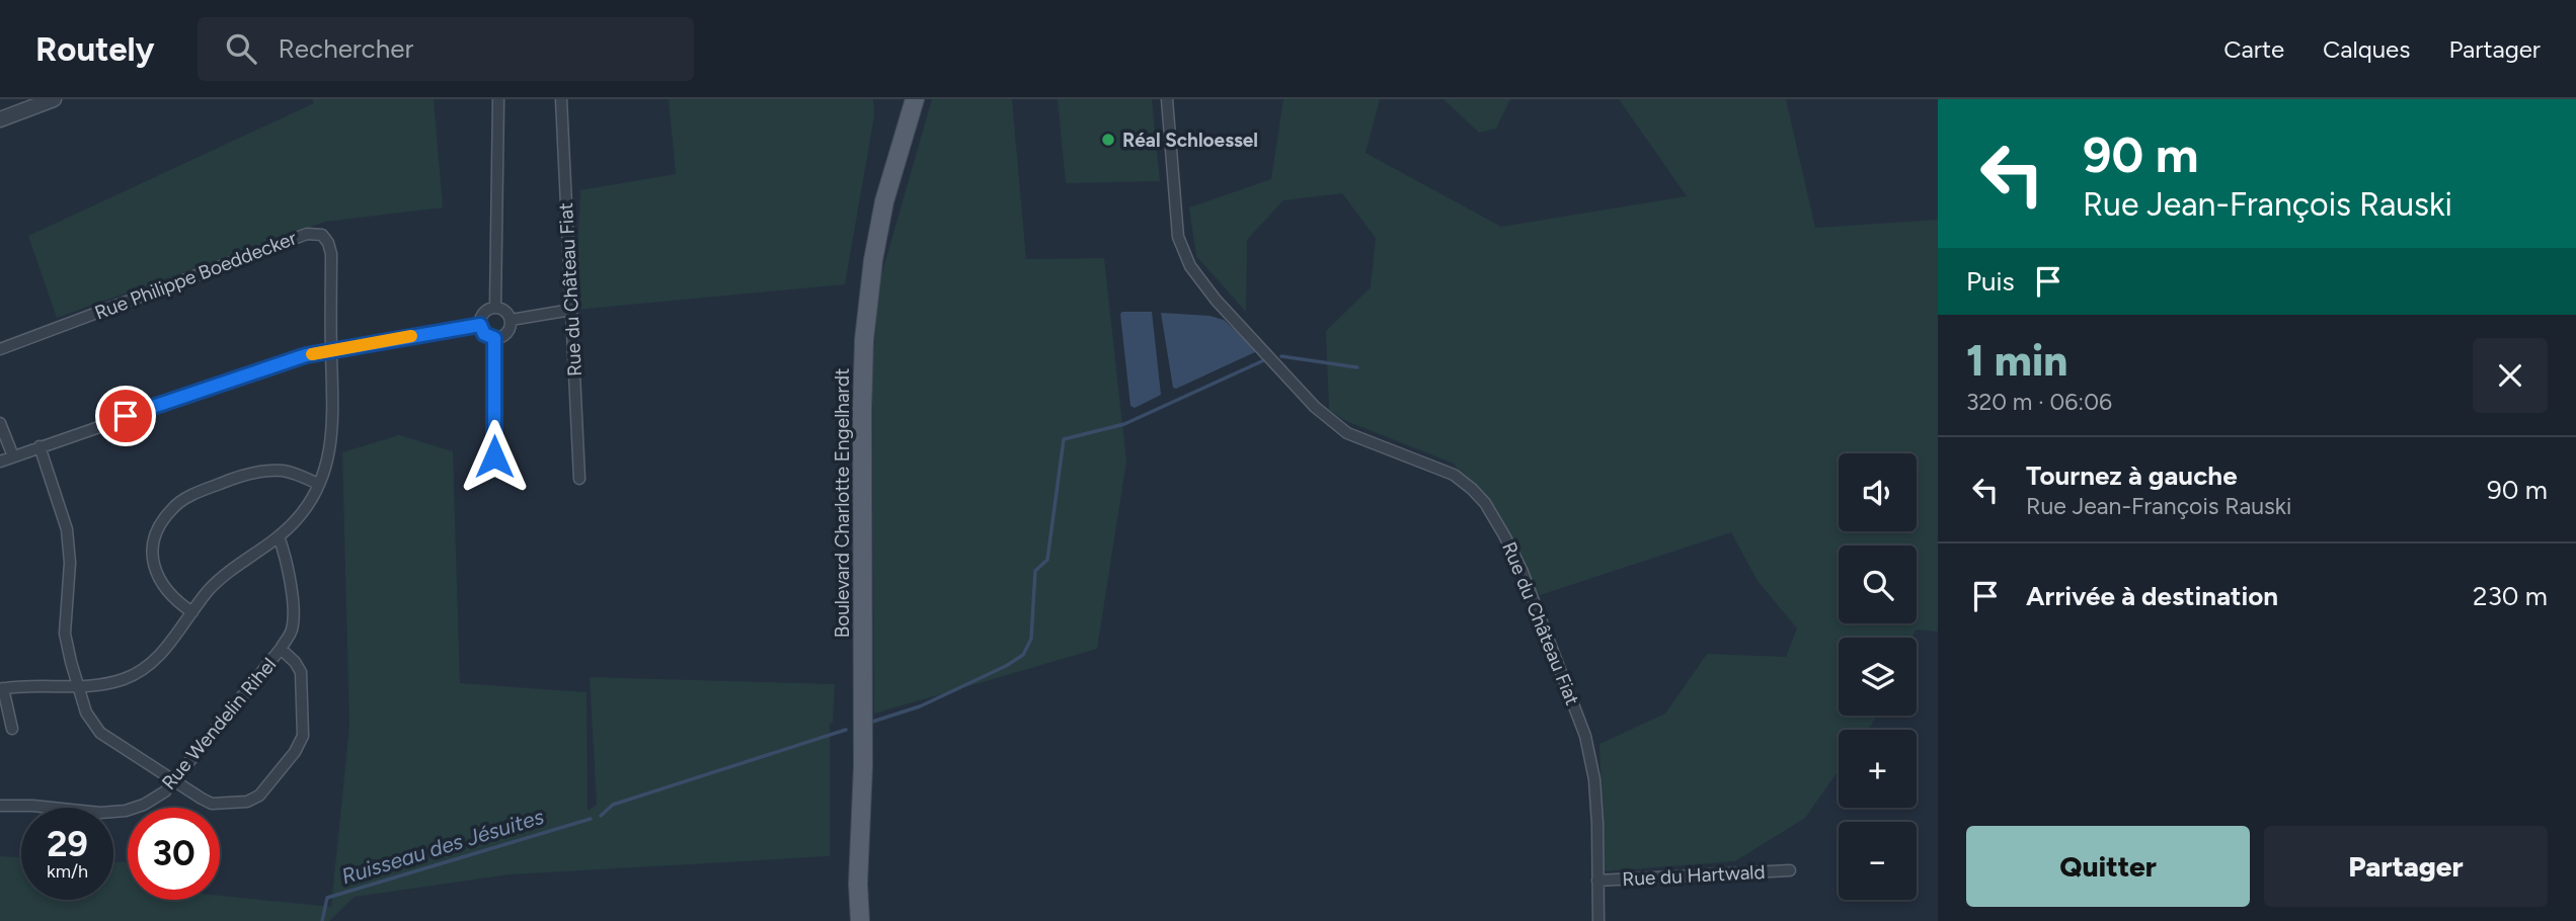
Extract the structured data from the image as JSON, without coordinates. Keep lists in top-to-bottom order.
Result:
{
  "streets": {
    "main road": ["Boulevard Charlotte Engelhardt"],
    "street": [
      "Rue Philippe Boeddecker",
      "Rue du Château Fiat",
      "Rue Wendelin Rihel",
      "Rue du Hartwald"
    ]
  },
  "crossings": [
    ["Rue du Château Fiat", "Rue du Hartwald"]
  ],
  "water": ["Ruisseau des Jésuites"],
  "places": ["Réal Schloessel"],
  "page": {
    "header": "Routely",
    "search": "Rechercher",
    "nav": ["Carte", "Calques", "Partager"],
    "turn": ["90 m", "Rue Jean-François Rauski"],
    "then": "Puis",
    "heading": ["1 min", "320 m · 06:06"],
    "list": [
      {
        "name": "Tournez à gauche",
        "note": "Rue Jean-François Rauski",
        "value": "90 m"
      },
      {
        "name": "Arrivée à destination",
        "value": "230 m"
      }
    ],
    "map_buttons": ["+", "−"],
    "speed": "29 km/h",
    "limit": "30",
    "buttons": ["Quitter", "Partager"]
  }
}
